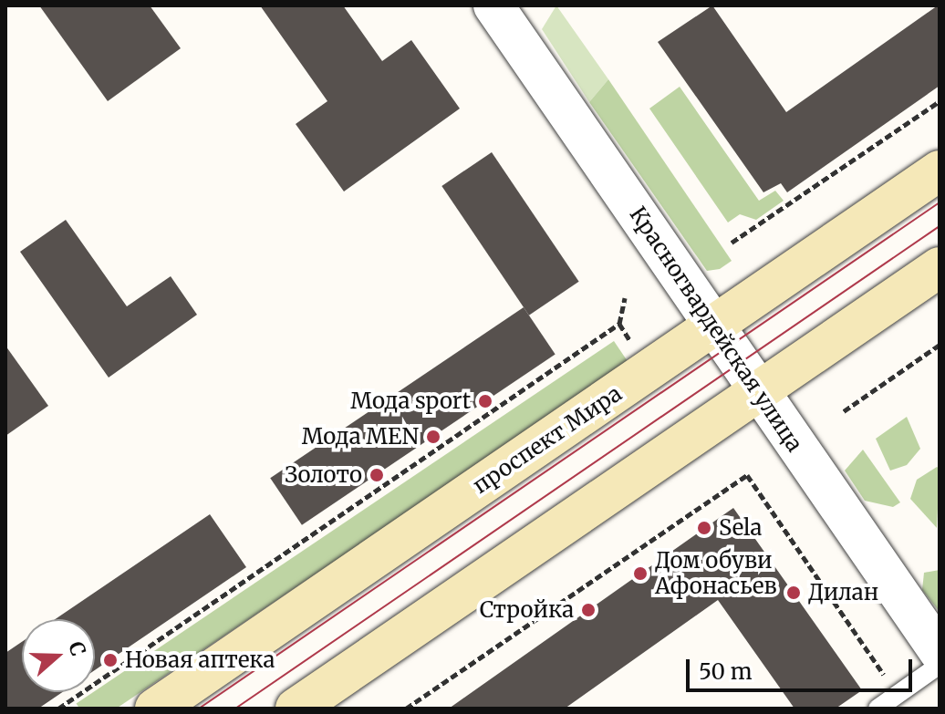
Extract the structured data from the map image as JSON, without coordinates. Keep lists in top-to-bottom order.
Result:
{
  "streets": {
    "main road": ["проспект Мира"],
    "street": ["Красногвардейская улица"]
  },
  "crossings": [
    ["Красногвардейская улица", "проспект Мира"]
  ],
  "places": [
    "Мода sport",
    "Мода MEN",
    "Золото",
    "Sela",
    "Дом обуви Афонасьев",
    "Дилан",
    "Стройка",
    "Новая аптека"
  ],
  "scale_bar": "50 m",
  "north": "right"
}
